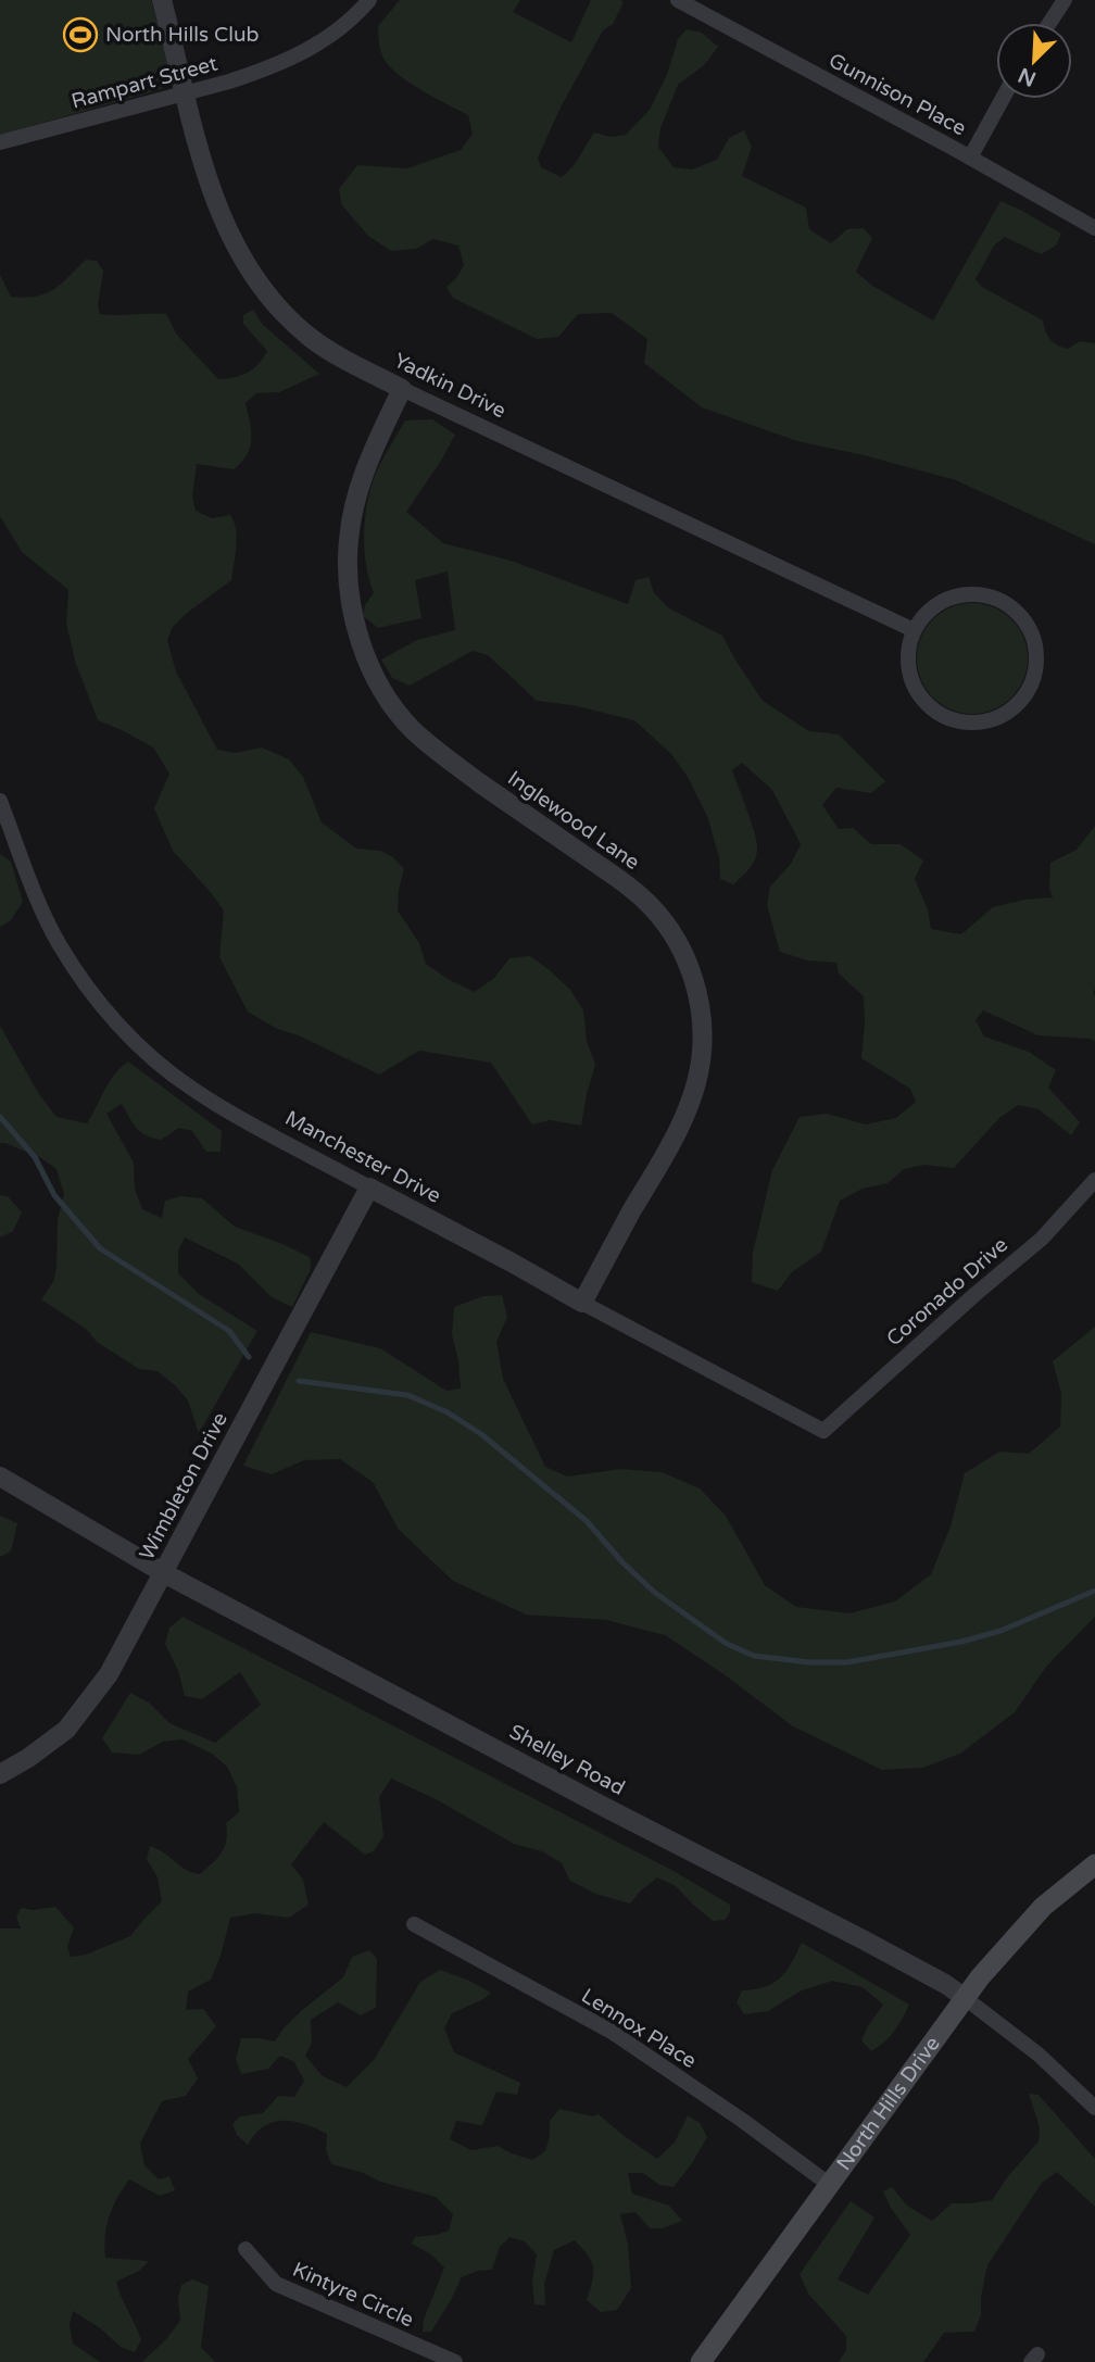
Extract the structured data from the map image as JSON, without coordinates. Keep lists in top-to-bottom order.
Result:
{
  "streets": {
    "main road": ["North Hills Drive"],
    "street": [
      "Rampart Street",
      "Gunnison Place",
      "Yadkin Drive",
      "Inglewood Lane",
      "Manchester Drive",
      "Coronado Drive",
      "Wimbleton Drive",
      "Shelley Road",
      "Lennox Place",
      "Kintyre Circle"
    ]
  },
  "crossings": [
    ["Rampart Street", "Yadkin Drive"],
    ["Yadkin Drive", "Inglewood Lane"],
    ["Inglewood Lane", "Manchester Drive"],
    ["Manchester Drive", "Coronado Drive"],
    ["Manchester Drive", "Wimbleton Drive"],
    ["Wimbleton Drive", "Shelley Road"],
    ["Shelley Road", "North Hills Drive"],
    ["Lennox Place", "North Hills Drive"]
  ],
  "places": {
    "sports": ["North Hills Club"]
  },
  "north": "bottom left"
}
